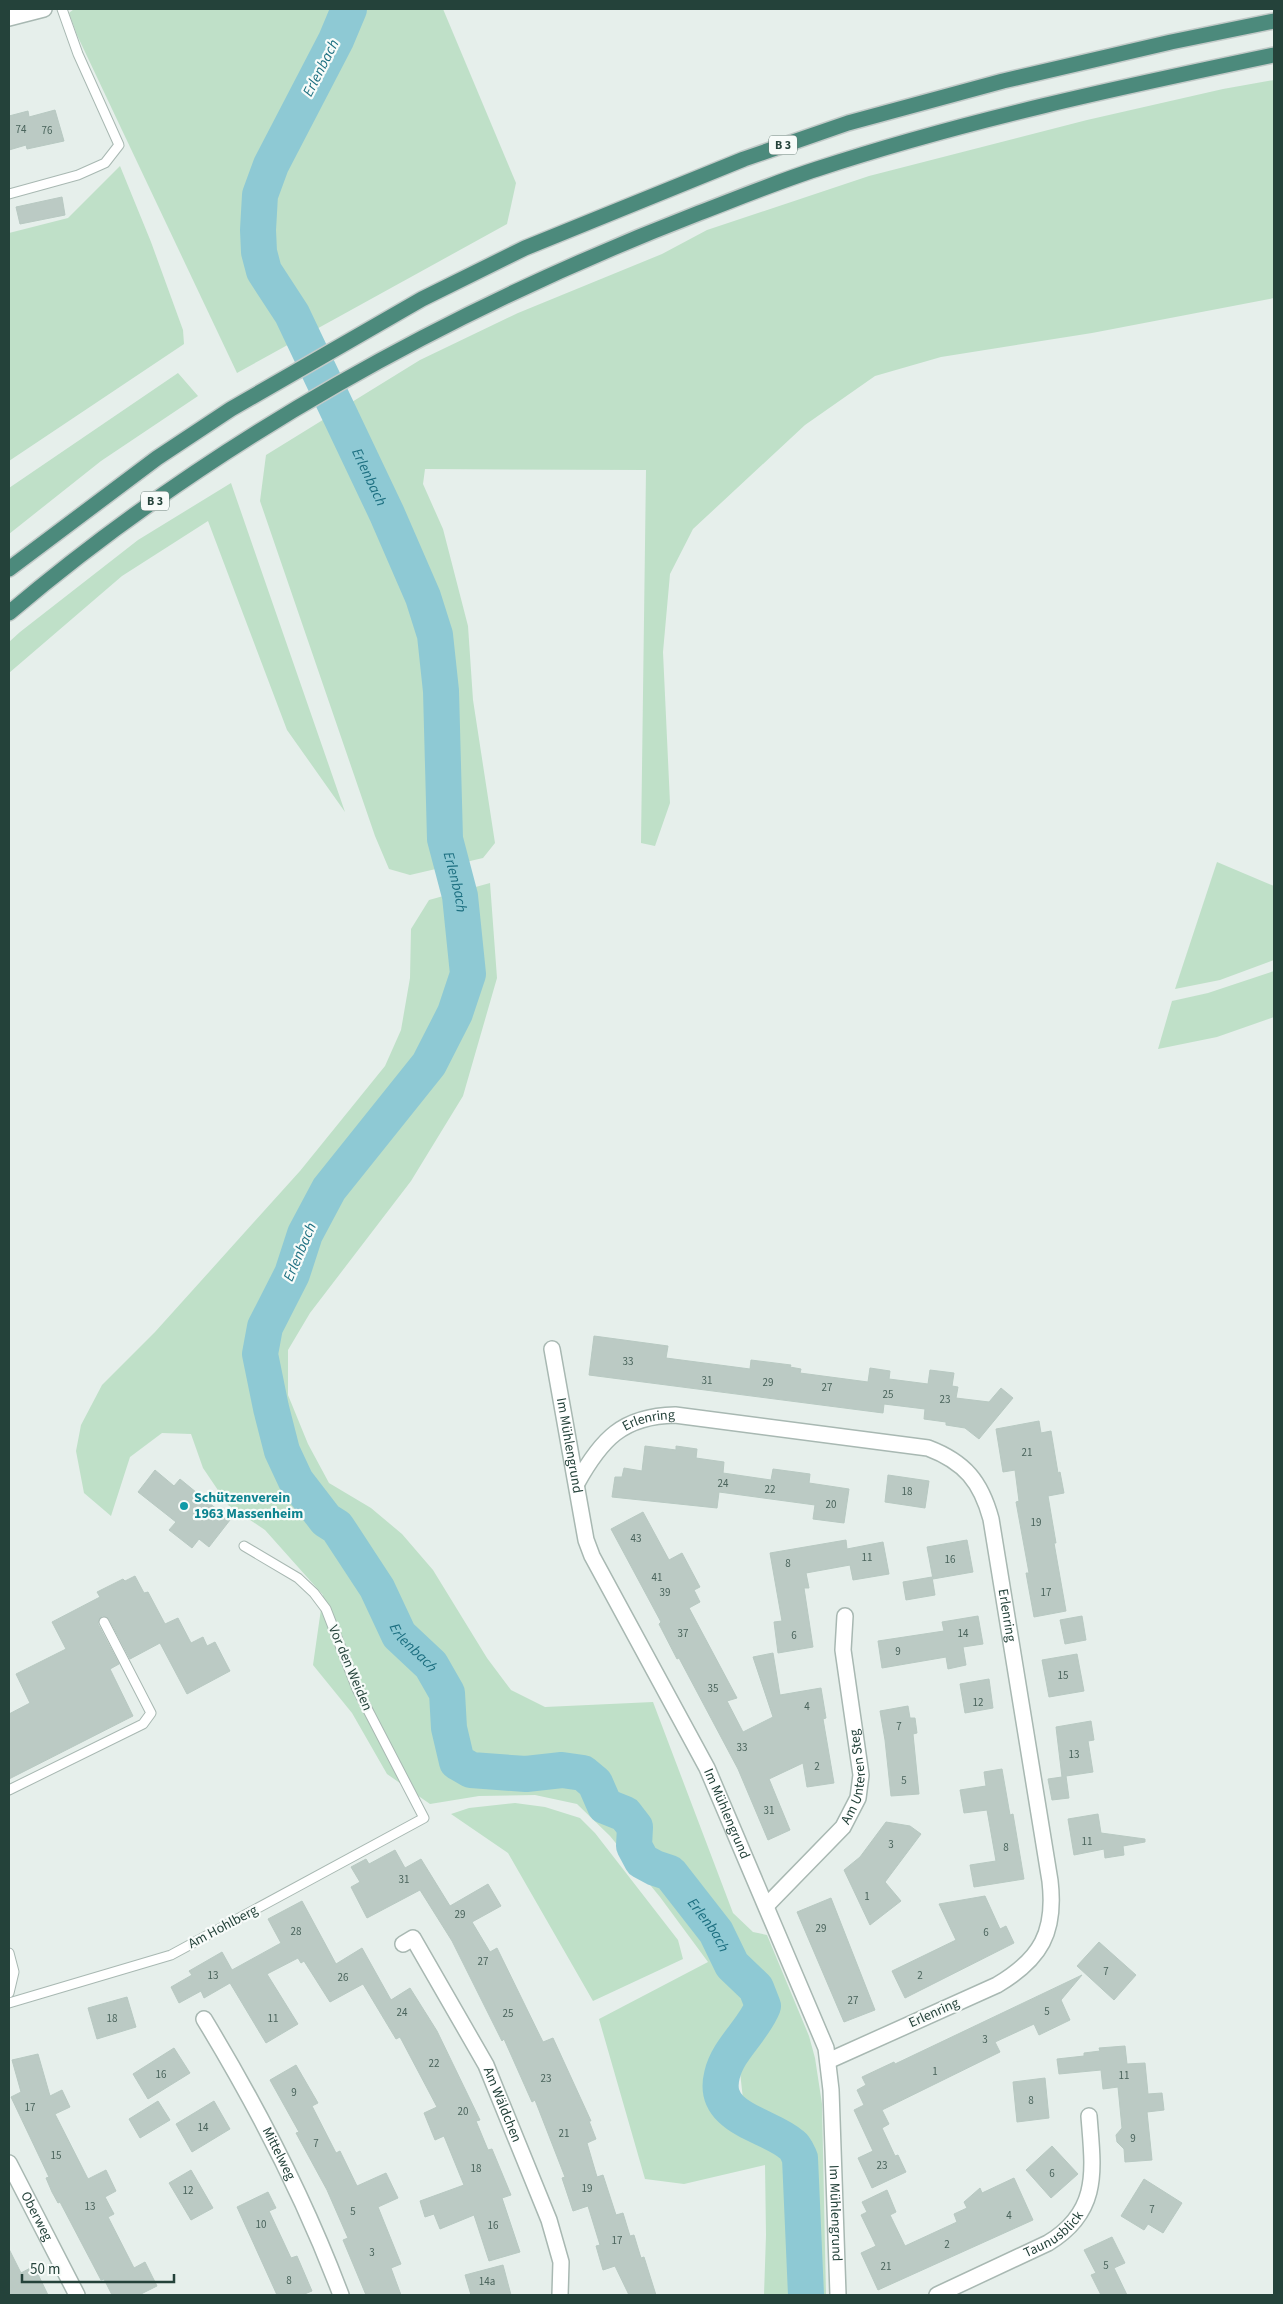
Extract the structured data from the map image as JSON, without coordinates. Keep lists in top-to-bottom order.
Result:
{
  "streets": {
    "highway": ["B 3"],
    "street": [
      "Erlenring",
      "Im Mühlengrund",
      "Am Unteren Steg",
      "Am Wäldchen",
      "Mittelweg",
      "Oberweg",
      "Taunusblick"
    ],
    "lane": ["Vor den Weiden", "Am Hohlberg"]
  },
  "crossings": [
    ["Erlenring", "Im Mühlengrund"],
    ["Im Mühlengrund", "Am Unteren Steg"],
    ["Vor den Weiden", "Am Hohlberg"]
  ],
  "water": ["Erlenbach"],
  "places": ["Schützenverein 1963 Massenheim"],
  "house_numbers": [
    "74",
    "76",
    "33",
    "31",
    "29",
    "27",
    "25",
    "23",
    "21",
    "24",
    "22",
    "18",
    "20",
    "19",
    "43",
    "11",
    "16",
    "8",
    "41",
    "39",
    "17",
    "37",
    "14",
    "6",
    "9",
    "15",
    "35",
    "12",
    "4",
    "7",
    "33",
    "13",
    "2",
    "5",
    "31",
    "11",
    "3",
    "8",
    "31",
    "1",
    "29",
    "29",
    "28",
    "6",
    "27",
    "7",
    "13",
    "2",
    "26",
    "27",
    "5",
    "24",
    "25",
    "18",
    "11",
    "3",
    "22",
    "1",
    "16",
    "11",
    "23",
    "9",
    "8",
    "17",
    "20",
    "14",
    "21",
    "9",
    "7",
    "15",
    "23",
    "18",
    "6",
    "19",
    "12",
    "13",
    "7",
    "5",
    "4",
    "10",
    "16",
    "17",
    "2",
    "3",
    "5",
    "21",
    "8",
    "14a"
  ],
  "scale_bar": "50 m"
}
